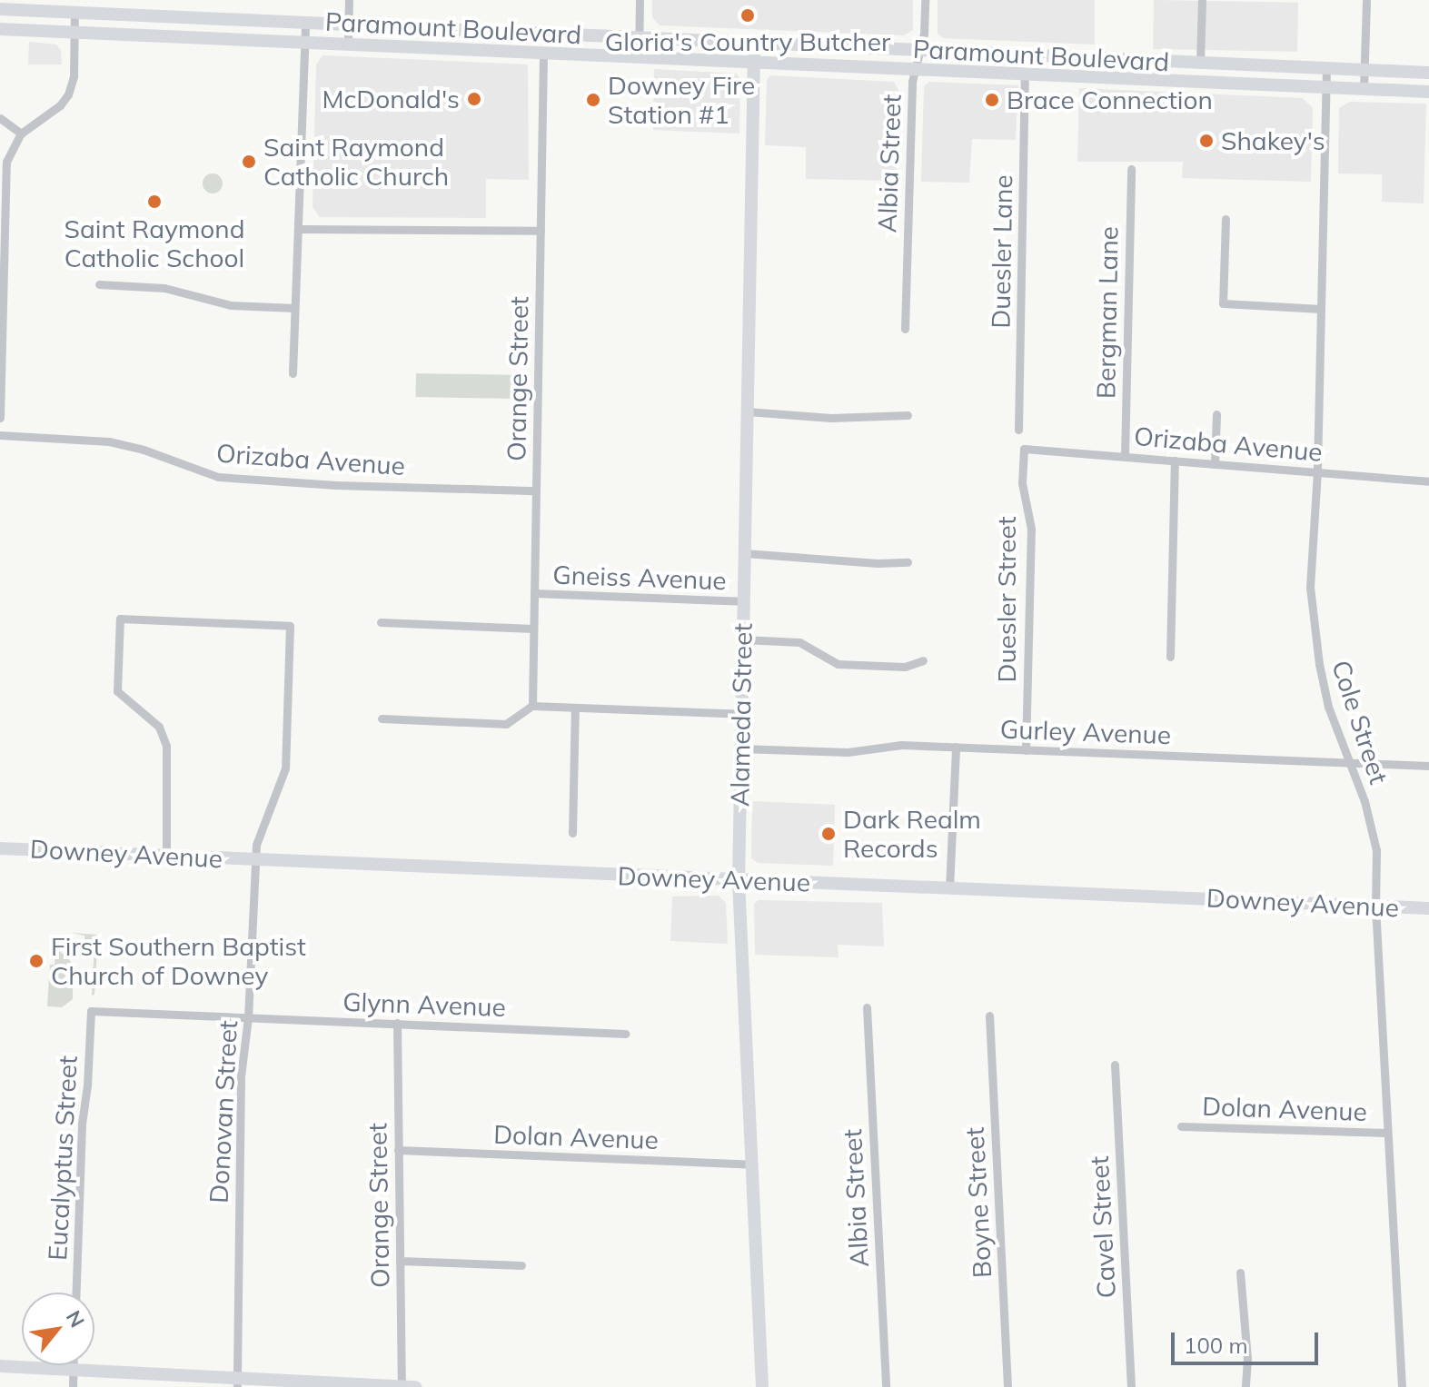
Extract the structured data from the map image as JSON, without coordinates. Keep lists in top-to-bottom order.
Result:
{
  "streets": {
    "main road": ["Paramount Boulevard", "Alameda Street", "Downey Avenue"],
    "street": [
      "Albia Street",
      "Duesler Lane",
      "Bergman Lane",
      "Orange Street",
      "Orizaba Avenue",
      "Gneiss Avenue",
      "Duesler Street",
      "Cole Street",
      "Gurley Avenue",
      "Glynn Avenue",
      "Dolan Avenue",
      "Donovan Street",
      "Eucalyptus Street",
      "Boyne Street",
      "Cavel Street"
    ]
  },
  "crossings": [
    ["Paramount Boulevard", "Albia Street"],
    ["Paramount Boulevard", "Duesler Lane"],
    ["Paramount Boulevard", "Orange Street"],
    ["Paramount Boulevard", "Alameda Street"],
    ["Paramount Boulevard", "Cole Street"],
    ["Bergman Lane", "Orizaba Avenue"],
    ["Orange Street", "Orizaba Avenue"],
    ["Orange Street", "Gneiss Avenue"],
    ["Orange Street", "Glynn Avenue"],
    ["Orange Street", "Dolan Avenue"],
    ["Orizaba Avenue", "Duesler Street"],
    ["Orizaba Avenue", "Cole Street"],
    ["Gneiss Avenue", "Alameda Street"],
    ["Duesler Street", "Gurley Avenue"],
    ["Alameda Street", "Gurley Avenue"],
    ["Alameda Street", "Downey Avenue"],
    ["Alameda Street", "Dolan Avenue"],
    ["Cole Street", "Gurley Avenue"],
    ["Cole Street", "Downey Avenue"],
    ["Cole Street", "Dolan Avenue"],
    ["Downey Avenue", "Donovan Street"],
    ["Glynn Avenue", "Donovan Street"],
    ["Glynn Avenue", "Eucalyptus Street"]
  ],
  "places": [
    "Gloria's Country Butcher",
    "McDonald's",
    "Downey Fire Station #1",
    "Brace Connection",
    "Shakey's",
    "Saint Raymond Catholic Church",
    "Saint Raymond Catholic School",
    "Dark Realm Records",
    "First Southern Baptist Church of Downey"
  ],
  "scale_bar": "100 m",
  "north": "top right"
}
